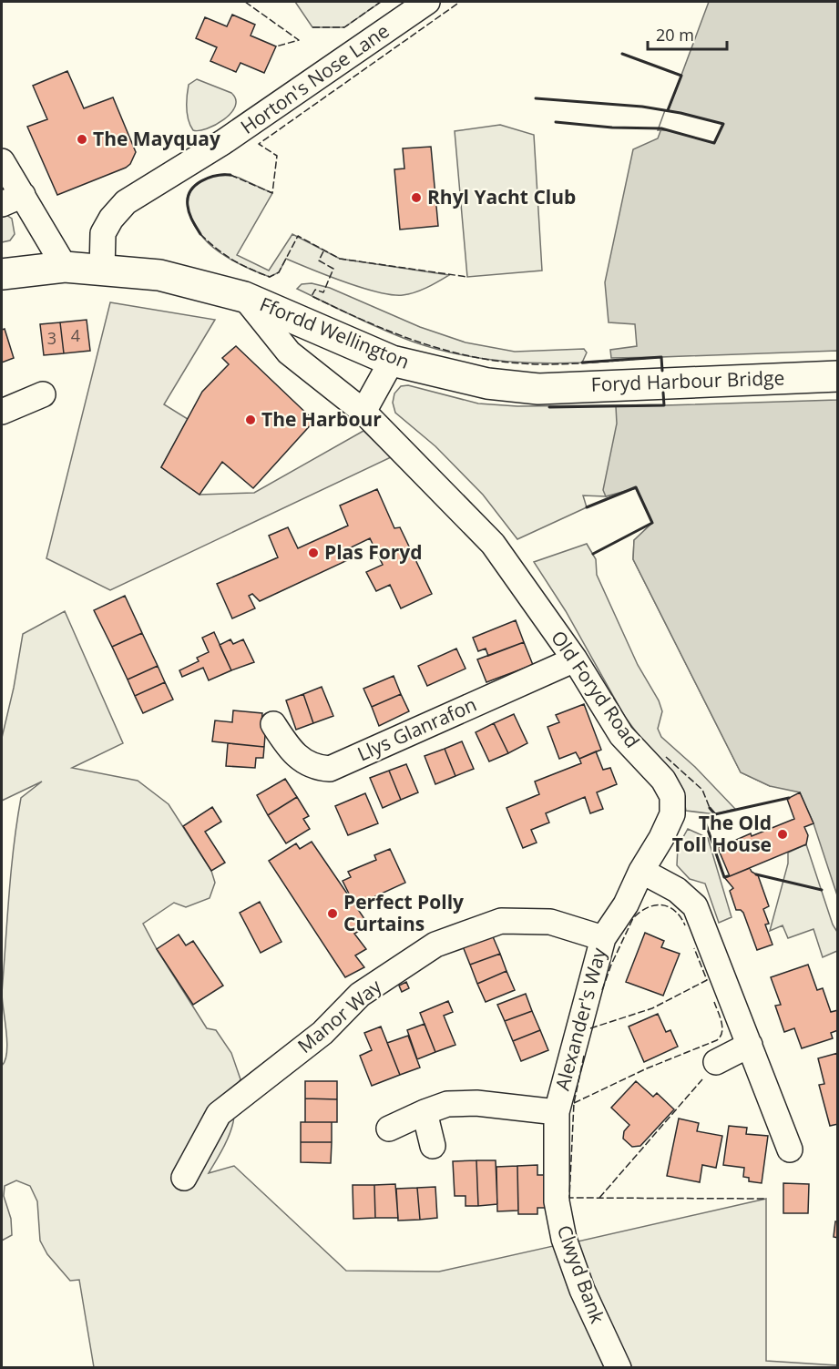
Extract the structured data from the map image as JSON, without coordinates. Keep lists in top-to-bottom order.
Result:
{
  "streets": {
    "main road": ["Ffordd Wellington", "Foryd Harbour Bridge"],
    "street": [
      "Horton's Nose Lane",
      "Old Foryd Road",
      "Llys Glanrafon",
      "Manor Way",
      "Alexander's Way",
      "Clwyd Bank"
    ]
  },
  "crossings": [
    ["Horton's Nose Lane", "Ffordd Wellington"],
    ["Ffordd Wellington", "Foryd Harbour Bridge"],
    ["Ffordd Wellington", "Old Foryd Road"],
    ["Old Foryd Road", "Llys Glanrafon"],
    ["Old Foryd Road", "Alexander's Way"],
    ["Manor Way", "Alexander's Way"],
    ["Alexander's Way", "Clwyd Bank"]
  ],
  "places": [
    "The Mayquay",
    "Rhyl Yacht Club",
    "The Harbour",
    "Plas Foryd",
    "The Old Toll House",
    "Perfect Polly Curtains"
  ],
  "house_numbers": ["4", "3"],
  "scale_bar": "20 m"
}
